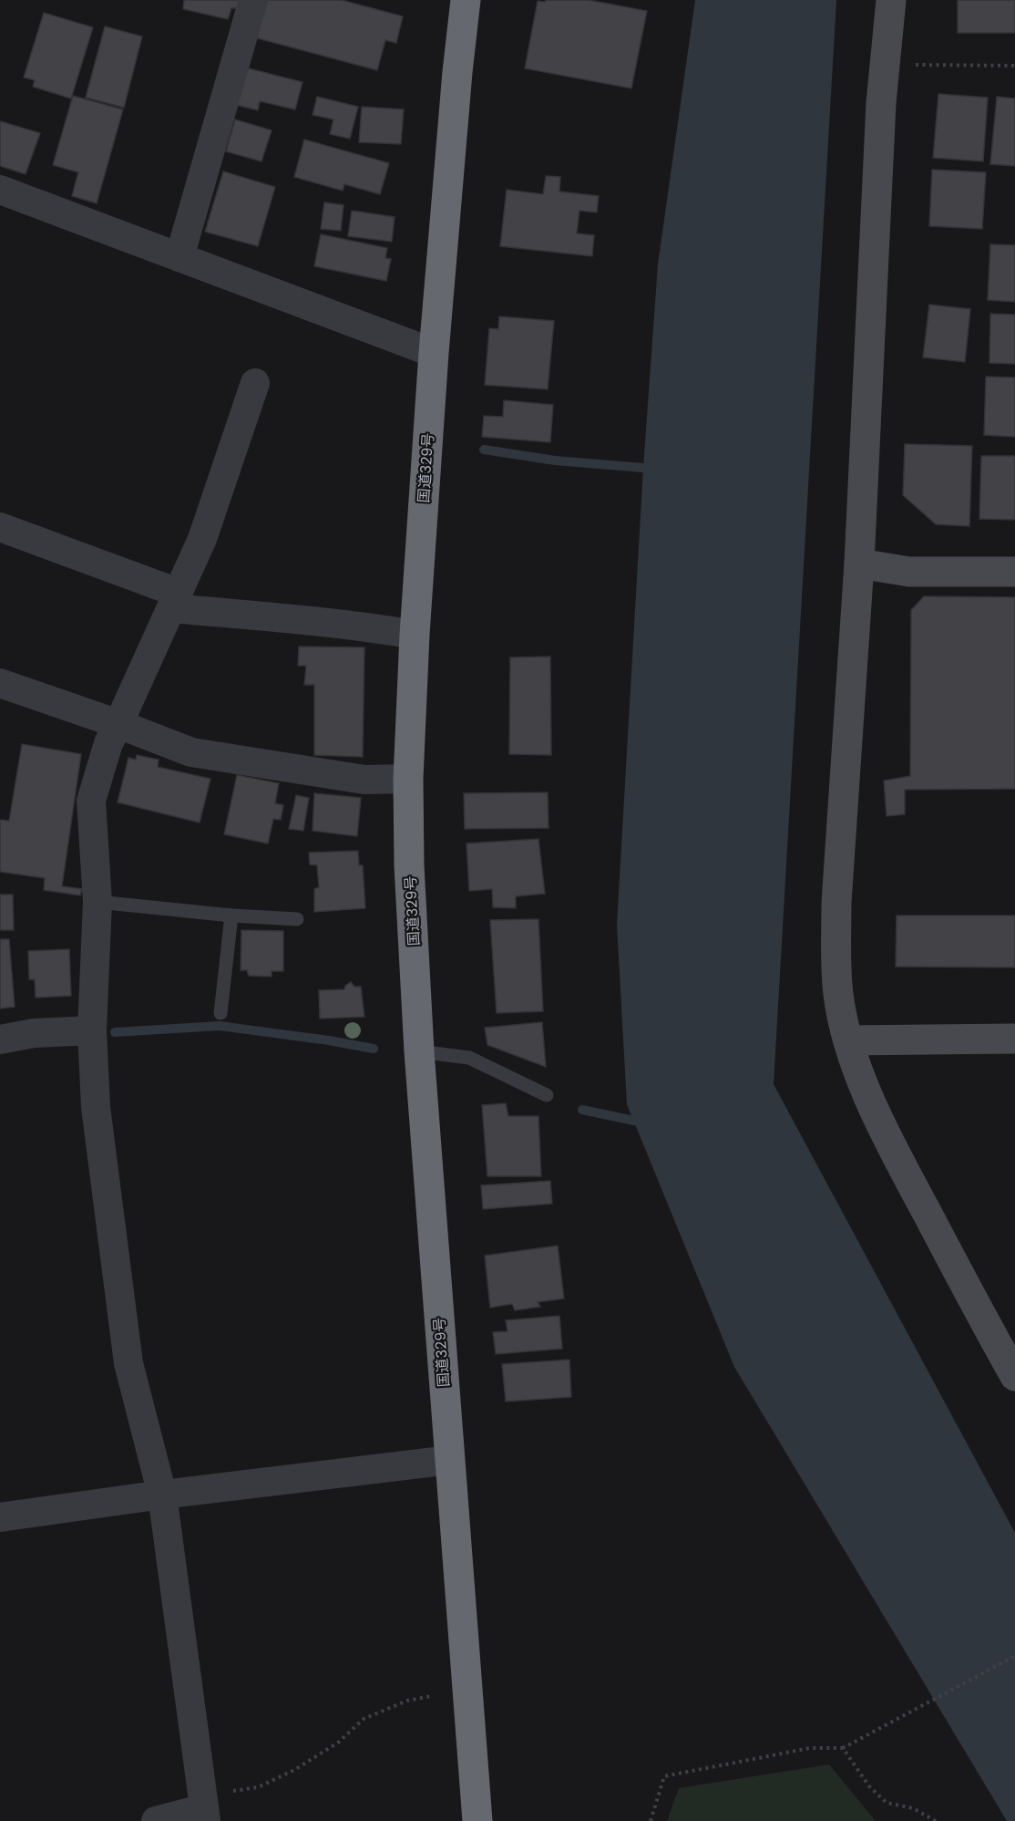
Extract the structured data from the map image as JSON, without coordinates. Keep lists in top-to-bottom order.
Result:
{
  "streets": {
    "highway": ["国道329号"]
  }
}
